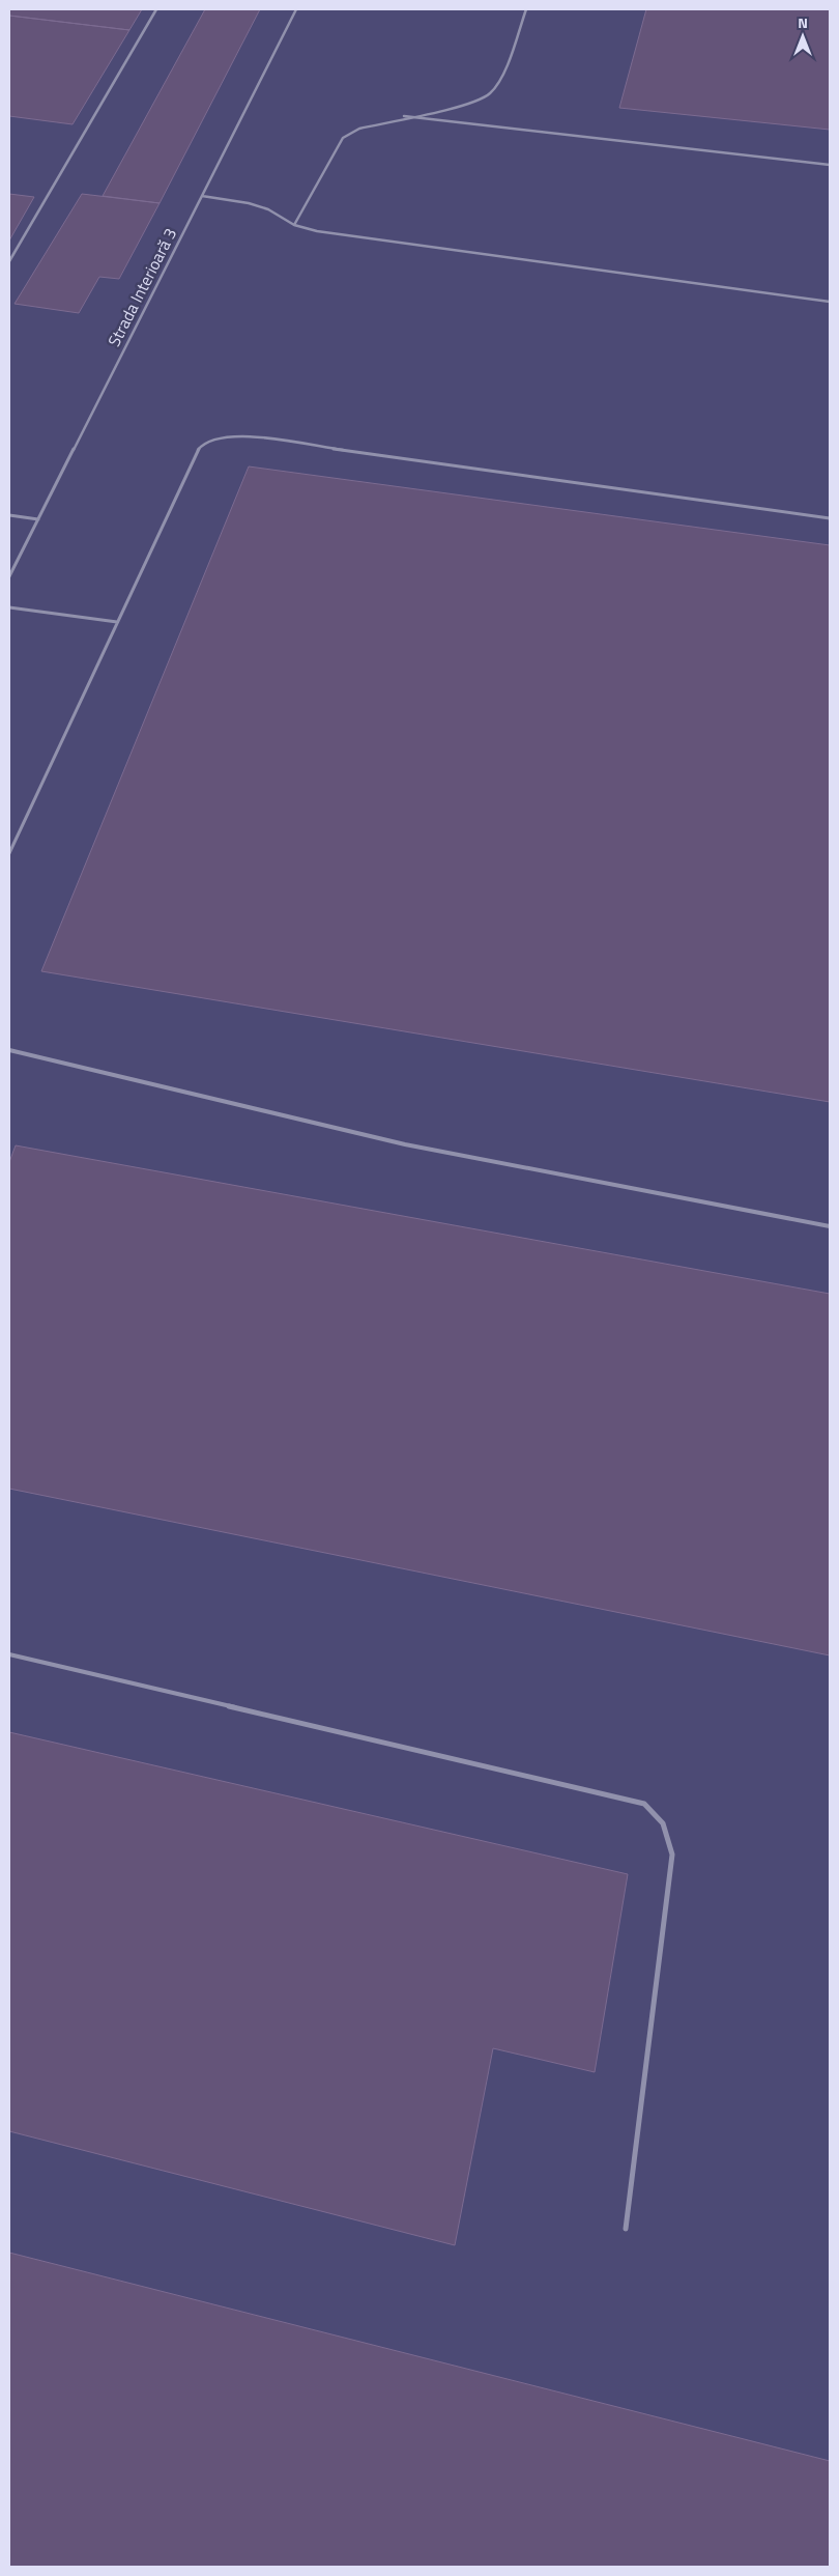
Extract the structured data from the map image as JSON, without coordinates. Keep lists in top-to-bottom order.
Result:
{
  "streets": {
    "lane": ["Strada Interioară 3"]
  },
  "north": "top"
}
